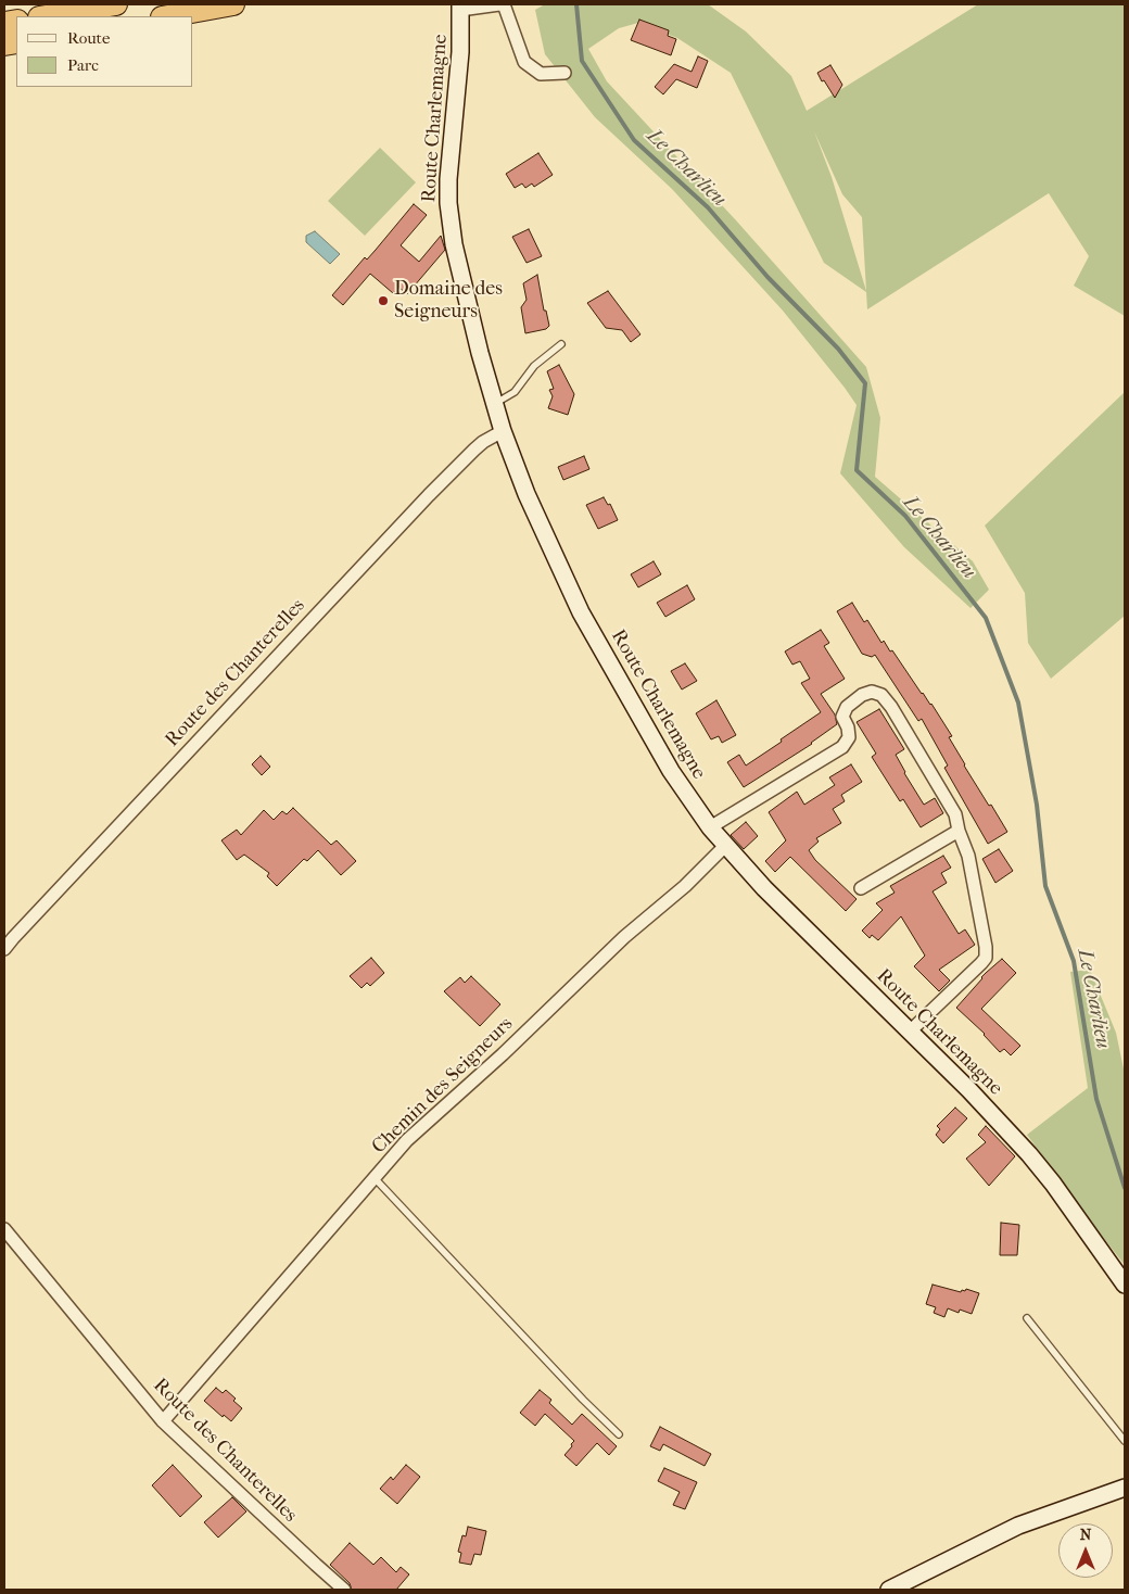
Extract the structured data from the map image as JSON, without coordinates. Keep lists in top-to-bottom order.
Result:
{
  "streets": {
    "main road": ["Route Charlemagne"],
    "street": ["Route des Chanterelles", "Chemin des Seigneurs"]
  },
  "crossings": [
    ["Route Charlemagne", "Route des Chanterelles"],
    ["Route Charlemagne", "Chemin des Seigneurs"],
    ["Route des Chanterelles", "Chemin des Seigneurs"]
  ],
  "water": ["Le Charlieu"],
  "places": ["Domaine des Seigneurs"],
  "legend": ["Route", "Parc"],
  "north": "top"
}
